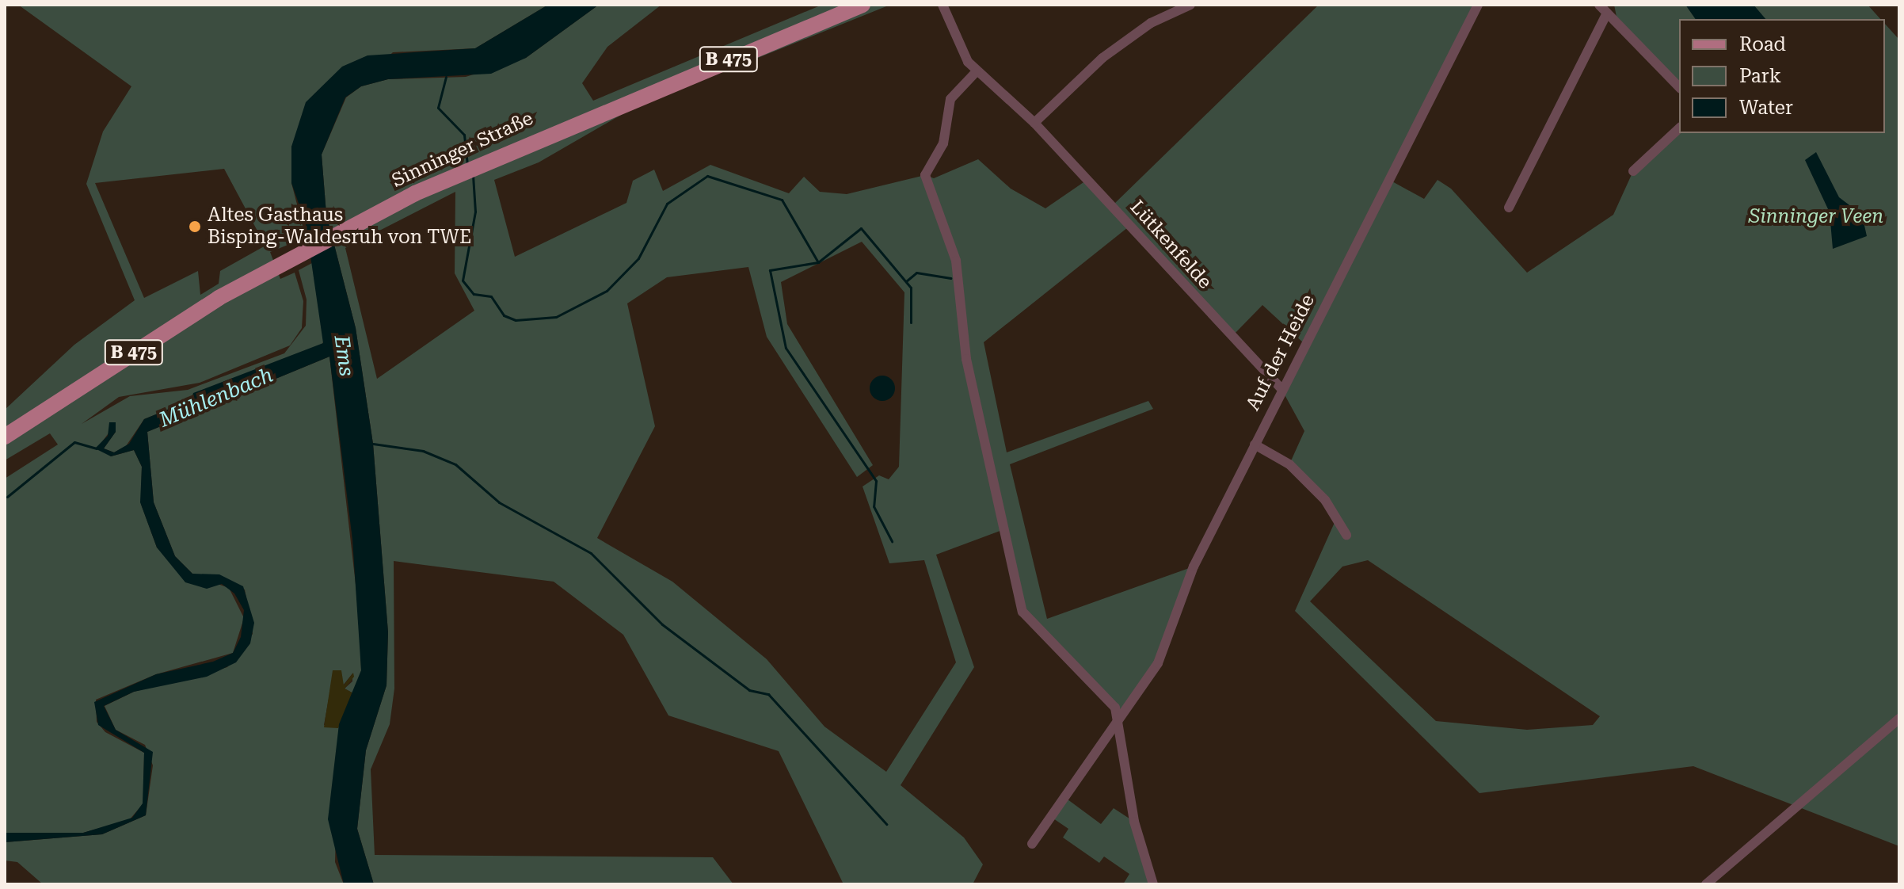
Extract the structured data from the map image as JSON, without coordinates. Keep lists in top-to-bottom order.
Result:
{
  "streets": {
    "main road": ["B 475", "Sinninger Straße"],
    "street": ["Lütkenfelde", "Auf der Heide"]
  },
  "crossings": [
    ["Lütkenfelde", "Auf der Heide"]
  ],
  "water": ["Ems", "Mühlenbach"],
  "parks": ["Sinninger Veen"],
  "places": ["Altes Gasthaus Bisping-Waldesruh von TWE"],
  "legend": ["Road", "Park", "Water"]
}
